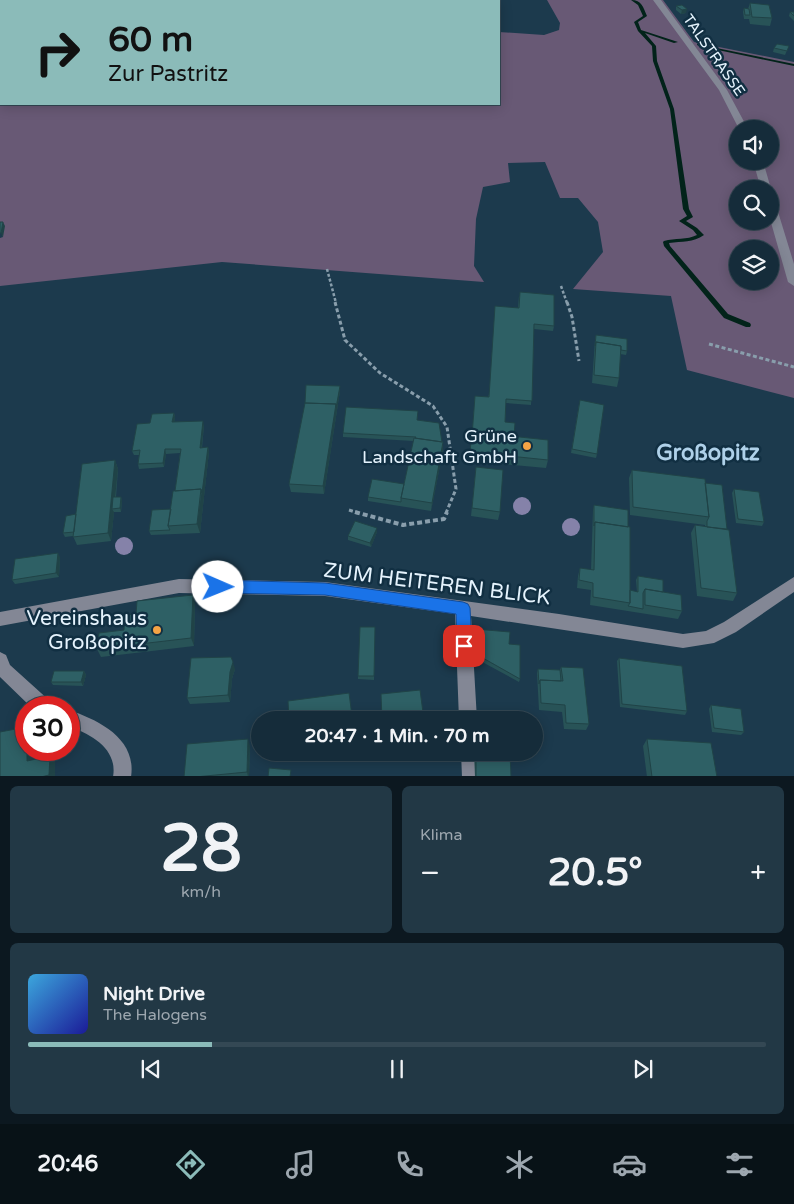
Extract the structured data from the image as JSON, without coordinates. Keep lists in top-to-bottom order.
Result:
{
  "streets": {
    "street": ["TALSTRASSE", "ZUM HEITEREN BLICK"]
  },
  "districts": ["Großopitz"],
  "places": ["Grüne Landschaft GmbH", "Vereinshaus Großopitz"],
  "page": {
    "turn": ["60 m", "Zur Pastritz"],
    "limit": "30",
    "trip": "20:47 · 1 Min. · 70 m",
    "tile": [
      ["28", "km/h"],
      "Klima"
    ],
    "heat": ["−", "20.5°", "+"],
    "song": ["Night Drive", "The Halogens"],
    "tabs": "20:46"
  }
}
